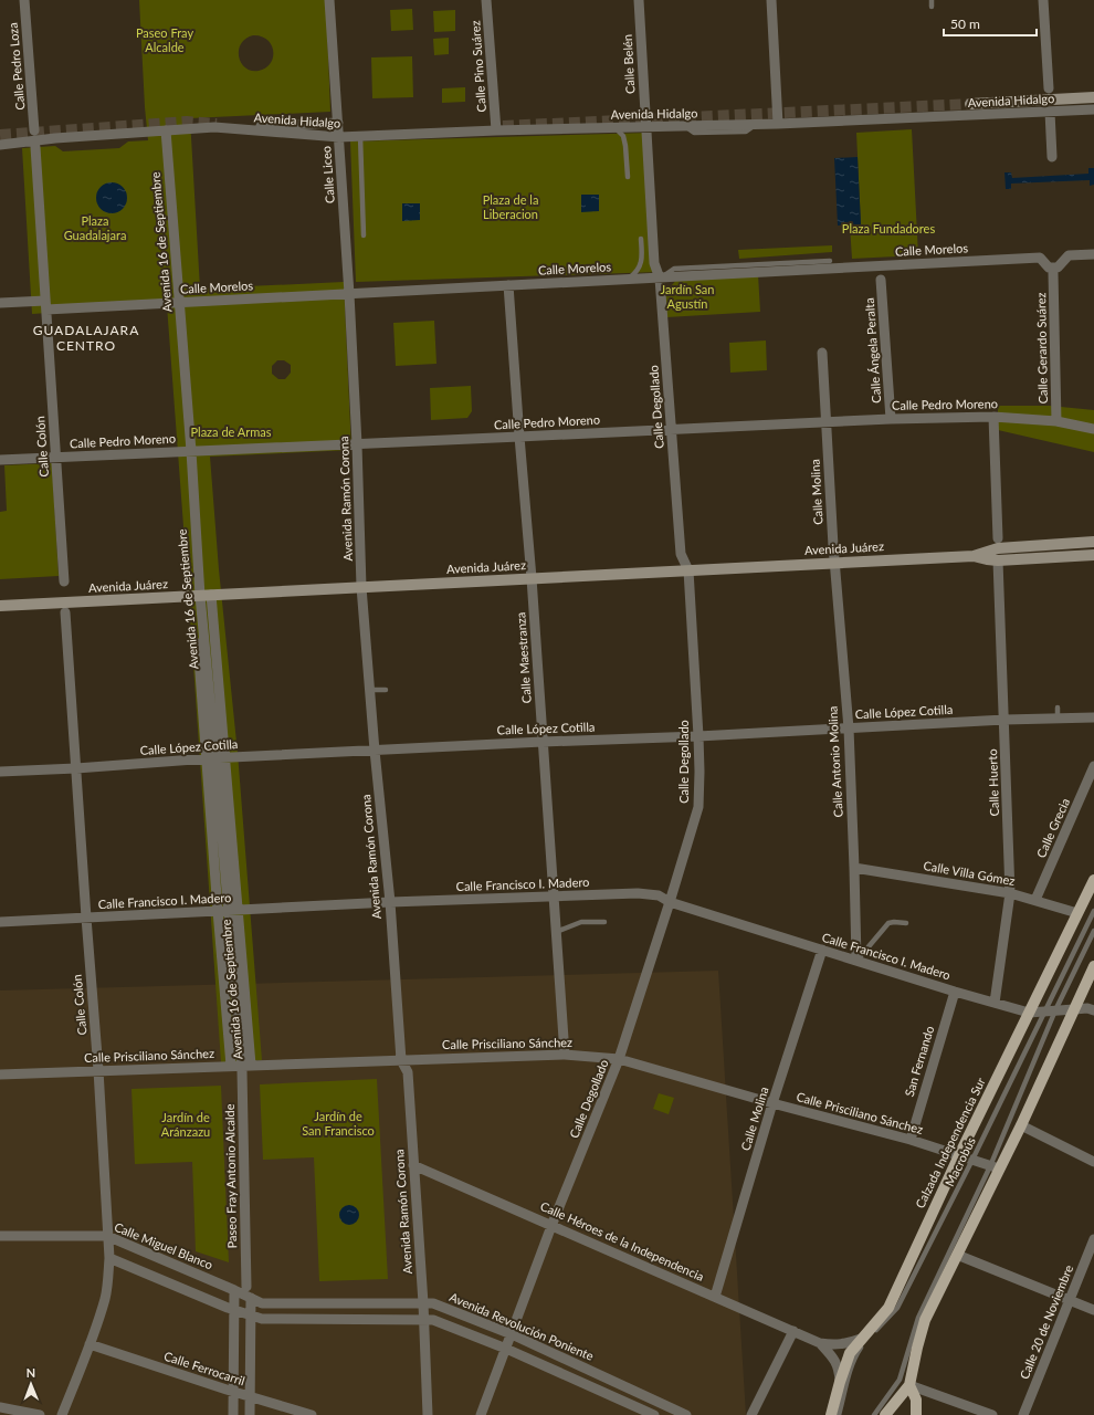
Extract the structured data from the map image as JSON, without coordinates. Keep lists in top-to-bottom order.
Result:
{
  "streets": {
    "main road": ["Avenida Hidalgo", "Avenida Juárez", "Calzada Independencia Sur"],
    "street": [
      "Calle Belén",
      "Calle Pedro Loza",
      "Calle Pino Suárez",
      "Calle Liceo",
      "Avenida 16 de Septiembre",
      "Calle Morelos",
      "Calle Gerardo Suárez",
      "Calle Ángela Peralta",
      "Calle Pedro Moreno",
      "Calle Degollado",
      "Calle Colón",
      "Calle Molina",
      "Avenida Ramón Corona",
      "Calle Maestranza",
      "Calle López Cotilla",
      "Calle Antonio Molina",
      "Calle Huerto",
      "Calle Grecia",
      "Calle Villa Gómez",
      "Calle Francisco I. Madero",
      "Calle Prisciliano Sánchez",
      "San Fernando",
      "Paseo Fray Antonio Alcalde",
      "Calle Héroes de la Independencia",
      "Calle Miguel Blanco",
      "Calle 20 de Noviembre",
      "Avenida Revolución Poniente",
      "Calle Ferrocarril"
    ],
    "lane": ["Macrobús"]
  },
  "crossings": [
    ["Calle Belén", "Avenida Hidalgo"],
    ["Calle Belén", "Calle Degollado"],
    ["Calle Pino Suárez", "Avenida Hidalgo"],
    ["Avenida Hidalgo", "Calle Liceo"],
    ["Avenida Hidalgo", "Avenida 16 de Septiembre"],
    ["Avenida Hidalgo", "Calle Degollado"],
    ["Calle Liceo", "Calle Morelos"],
    ["Calle Liceo", "Avenida Ramón Corona"],
    ["Avenida 16 de Septiembre", "Calle Morelos"],
    ["Avenida 16 de Septiembre", "Calle Pedro Moreno"],
    ["Avenida 16 de Septiembre", "Avenida Juárez"],
    ["Avenida 16 de Septiembre", "Calle López Cotilla"],
    ["Avenida 16 de Septiembre", "Calle Francisco I. Madero"],
    ["Avenida 16 de Septiembre", "Calle Prisciliano Sánchez"],
    ["Avenida 16 de Septiembre", "Paseo Fray Antonio Alcalde"],
    ["Calle Morelos", "Calle Degollado"],
    ["Calle Morelos", "Calle Colón"],
    ["Calle Morelos", "Avenida Ramón Corona"],
    ["Calle Morelos", "Calle Maestranza"],
    ["Calle Gerardo Suárez", "Calle Pedro Moreno"],
    ["Calle Ángela Peralta", "Calle Pedro Moreno"],
    ["Calle Pedro Moreno", "Calle Degollado"],
    ["Calle Pedro Moreno", "Calle Colón"],
    ["Calle Pedro Moreno", "Calle Molina"],
    ["Calle Pedro Moreno", "Avenida Ramón Corona"],
    ["Calle Pedro Moreno", "Calle Maestranza"],
    ["Calle Degollado", "Avenida Juárez"],
    ["Calle Degollado", "Calle López Cotilla"],
    ["Calle Degollado", "Calle Francisco I. Madero"],
    ["Calle Degollado", "Calle Prisciliano Sánchez"],
    ["Calle Degollado", "Calle Héroes de la Independencia"],
    ["Calle Degollado", "Avenida Revolución Poniente"],
    ["Calle Colón", "Calle López Cotilla"],
    ["Calle Colón", "Calle Francisco I. Madero"],
    ["Calle Colón", "Calle Prisciliano Sánchez"],
    ["Calle Colón", "Calle Miguel Blanco"],
    ["Calle Colón", "Calle Ferrocarril"],
    ["Calle Molina", "Avenida Juárez"],
    ["Calle Molina", "Calle Antonio Molina"],
    ["Calle Molina", "Calle Francisco I. Madero"],
    ["Calle Molina", "Calle Prisciliano Sánchez"],
    ["Calle Molina", "Calle Héroes de la Independencia"],
    ["Avenida Ramón Corona", "Avenida Juárez"],
    ["Avenida Ramón Corona", "Calle López Cotilla"],
    ["Avenida Ramón Corona", "Calle Francisco I. Madero"],
    ["Avenida Ramón Corona", "Calle Prisciliano Sánchez"],
    ["Avenida Ramón Corona", "Calle Héroes de la Independencia"],
    ["Avenida Ramón Corona", "Avenida Revolución Poniente"],
    ["Avenida Juárez", "Calle Maestranza"],
    ["Avenida Juárez", "Calle Antonio Molina"],
    ["Avenida Juárez", "Calle Huerto"],
    ["Calle Maestranza", "Calle López Cotilla"],
    ["Calle Maestranza", "Calle Francisco I. Madero"],
    ["Calle Maestranza", "Calle Prisciliano Sánchez"],
    ["Calle López Cotilla", "Calle Antonio Molina"],
    ["Calle López Cotilla", "Calle Huerto"],
    ["Calle Antonio Molina", "Calle Villa Gómez"],
    ["Calle Antonio Molina", "Calle Francisco I. Madero"],
    ["Calle Huerto", "Calle Villa Gómez"],
    ["Calle Huerto", "Calle Francisco I. Madero"],
    ["Calle Grecia", "Calle Villa Gómez"],
    ["Calle Villa Gómez", "Calzada Independencia Sur"],
    ["Calle Francisco I. Madero", "San Fernando"],
    ["Calle Francisco I. Madero", "Calzada Independencia Sur"],
    ["Calle Prisciliano Sánchez", "San Fernando"],
    ["Calle Prisciliano Sánchez", "Calzada Independencia Sur"],
    ["Calle Prisciliano Sánchez", "Macrobús"],
    ["Calle Prisciliano Sánchez", "Paseo Fray Antonio Alcalde"],
    ["Calzada Independencia Sur", "Calle Héroes de la Independencia"],
    ["Calle Miguel Blanco", "Avenida Revolución Poniente"]
  ],
  "districts": ["GUADALAJARA CENTRO"],
  "parks": [
    "Paseo Fray Alcalde",
    "Plaza de la Liberacion",
    "Plaza Guadalajara",
    "Plaza Fundadores",
    "Jardín San Agustín",
    "Plaza de Armas",
    "Jardín de San Francisco",
    "Jardín de Aránzazu"
  ],
  "scale_bar": "50 m",
  "north": "top"
}
